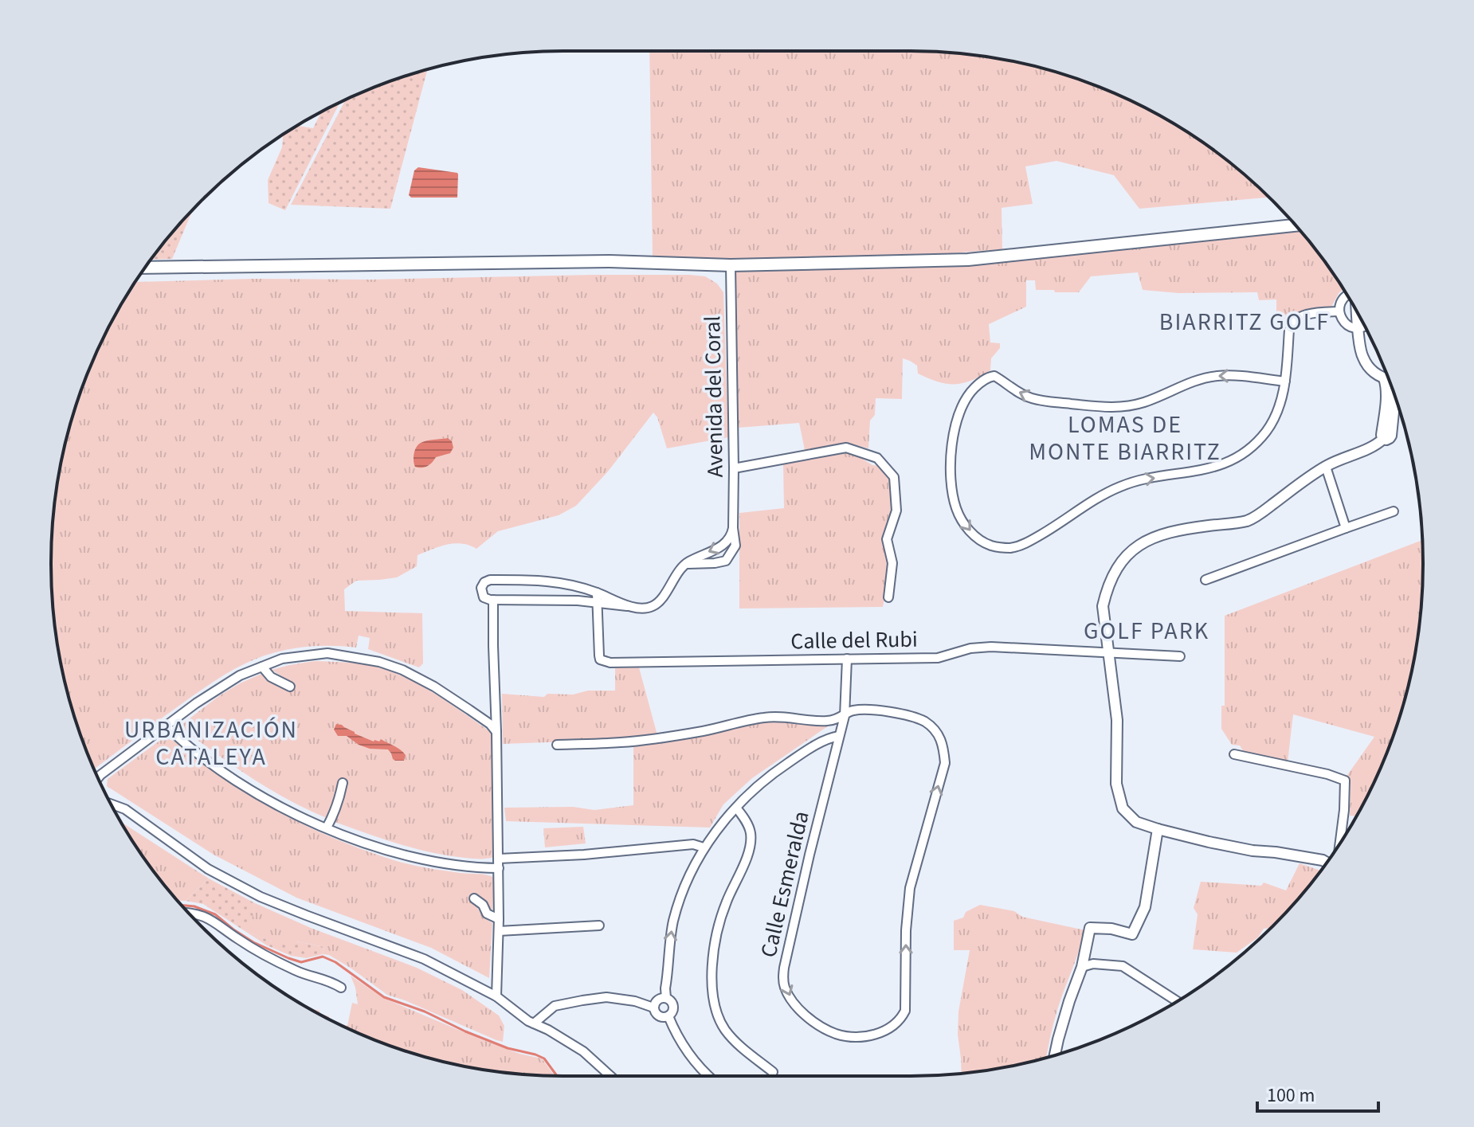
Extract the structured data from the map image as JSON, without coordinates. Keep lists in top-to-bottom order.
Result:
{
  "streets": {
    "street": ["Avenida del Coral", "Calle del Rubi", "Calle Esmeralda"]
  },
  "crossings": [
    ["Calle del Rubi", "Calle Esmeralda"]
  ],
  "districts": [
    "BIARRITZ GOLF",
    "LOMAS DE MONTE BIARRITZ",
    "GOLF PARK",
    "URBANIZACIÓN CATALEYA"
  ],
  "scale_bar": "100 m"
}
